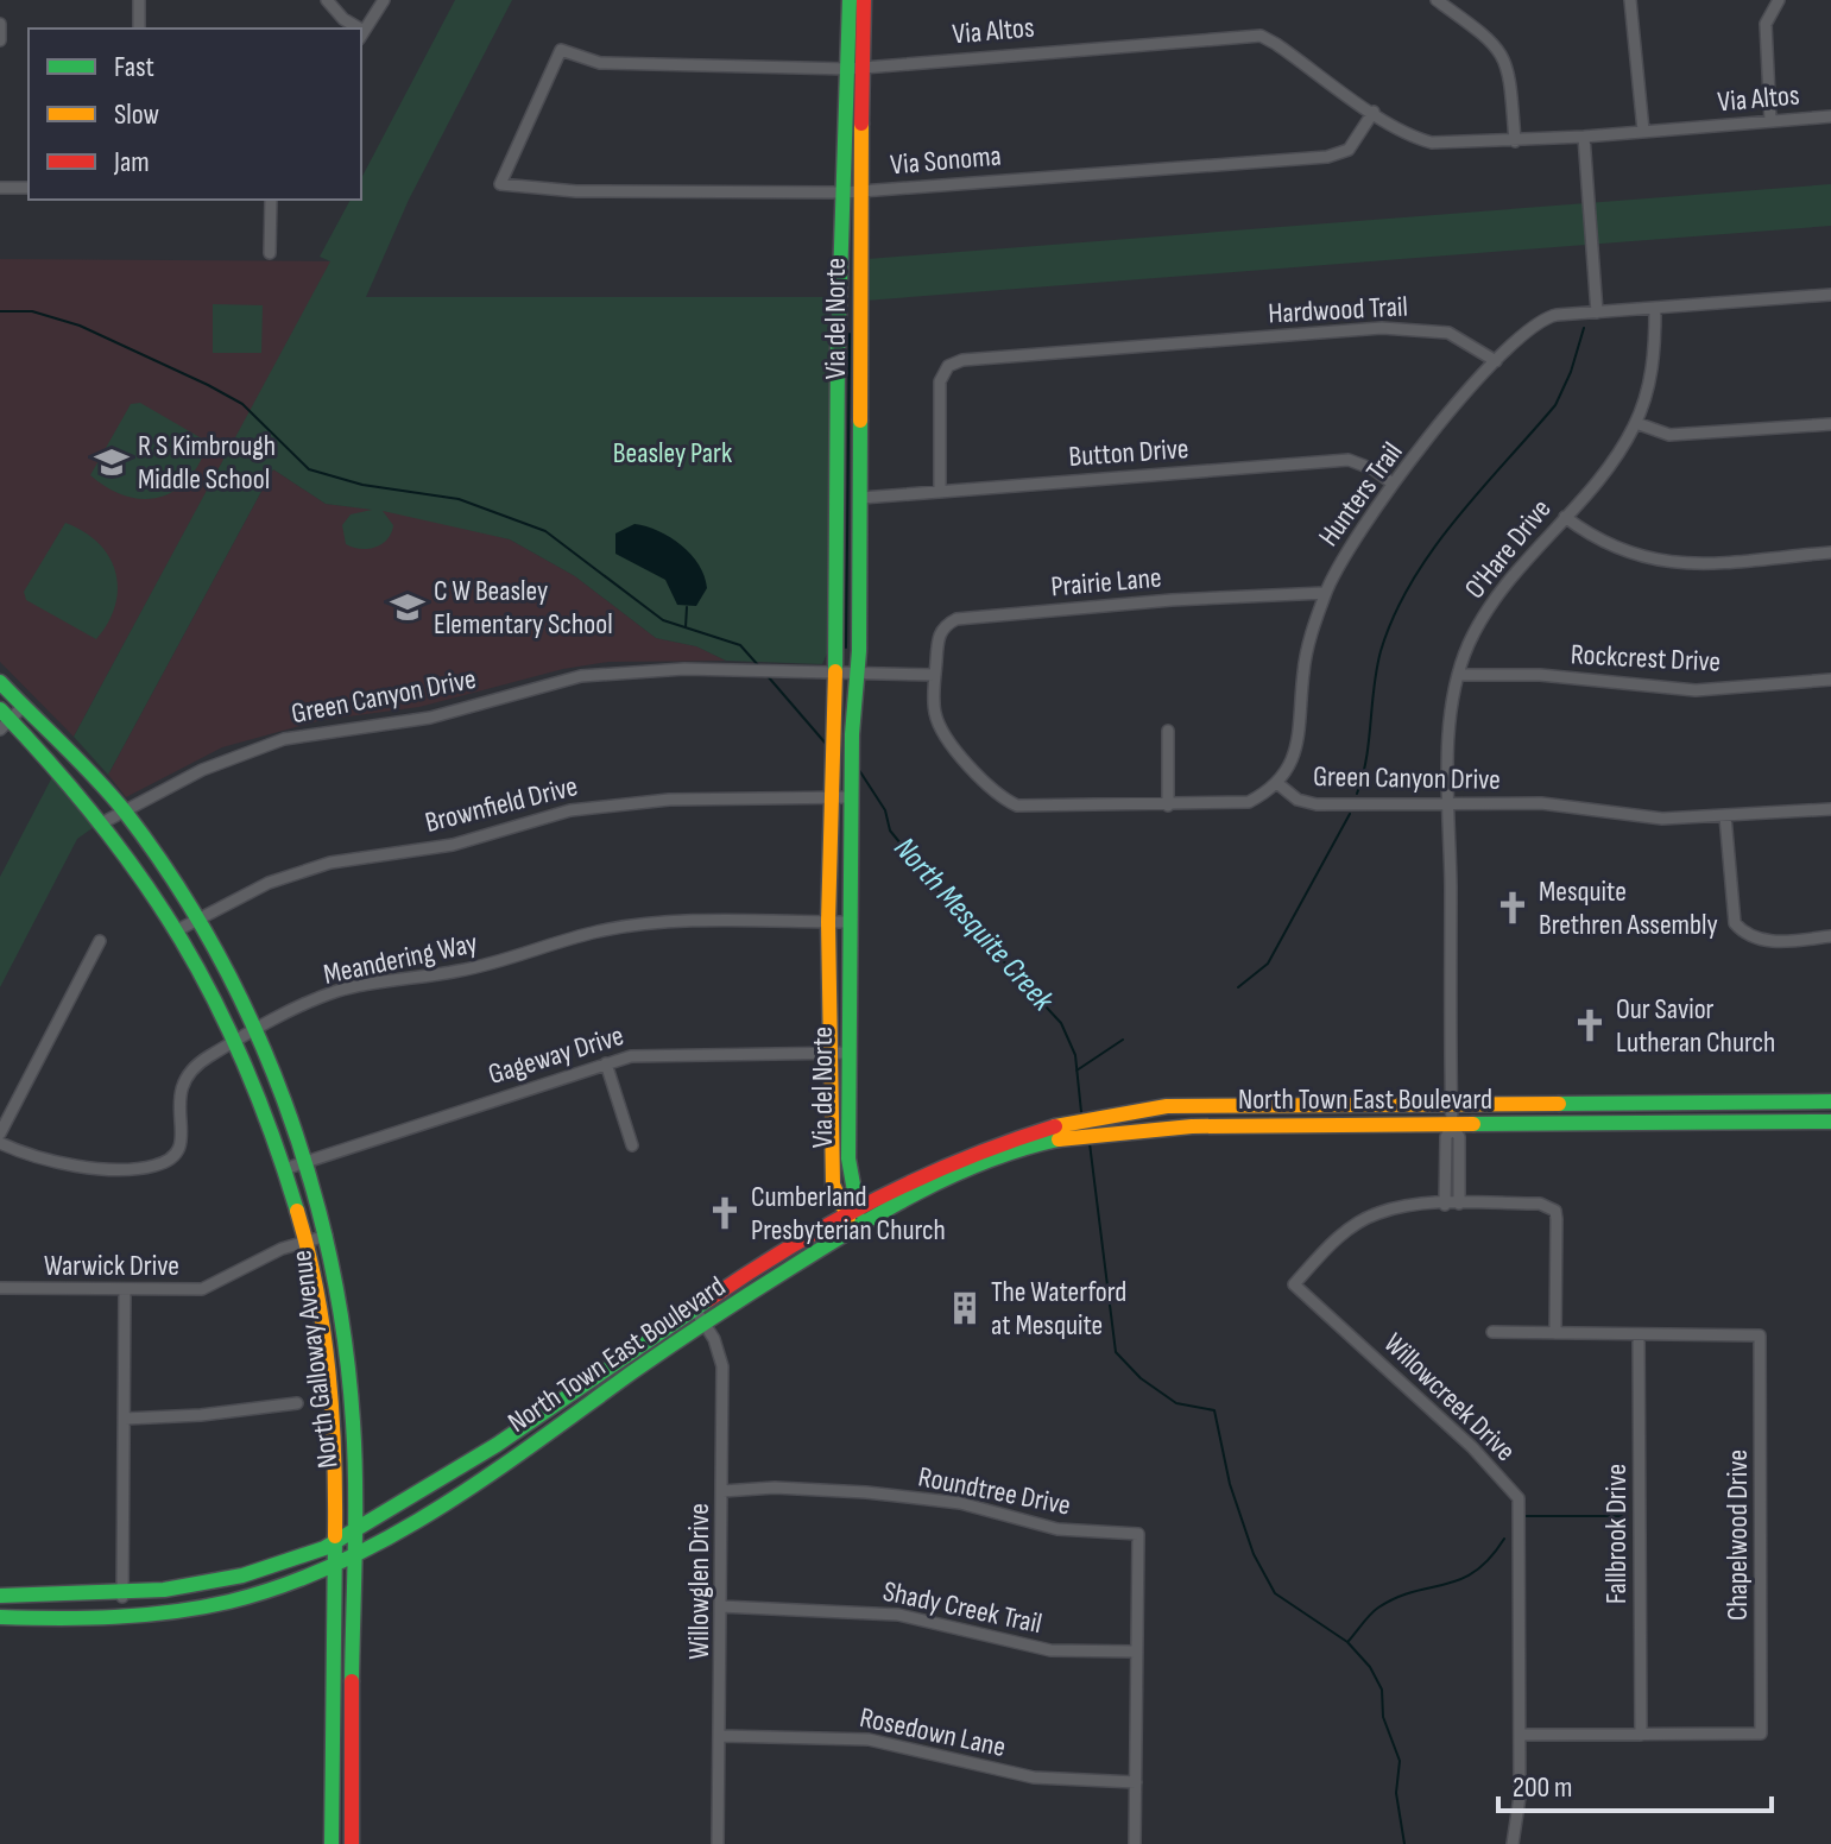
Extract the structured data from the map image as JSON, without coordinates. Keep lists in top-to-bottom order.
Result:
{
  "streets": {
    "main road": ["Via del Norte", "North Town East Boulevard", "North Galloway Avenue"],
    "street": [
      "Via Altos",
      "Via Sonoma",
      "Hardwood Trail",
      "Button Drive",
      "Hunters Trail",
      "O'Hare Drive",
      "Prairie Lane",
      "Rockcrest Drive",
      "Green Canyon Drive",
      "Brownfield Drive",
      "Meandering Way",
      "Gageway Drive",
      "Warwick Drive",
      "Willowcreek Drive",
      "Roundtree Drive",
      "Fallbrook Drive",
      "Chapelwood Drive",
      "Willowglen Drive",
      "Shady Creek Trail",
      "Rosedown Lane"
    ]
  },
  "crossings": [
    ["Via Altos", "Via Sonoma"],
    ["Via Altos", "Via del Norte"],
    ["Via Sonoma", "Via del Norte"],
    ["Hardwood Trail", "Button Drive"],
    ["Hardwood Trail", "Hunters Trail"],
    ["Via del Norte", "Button Drive"],
    ["Via del Norte", "Green Canyon Drive"],
    ["Via del Norte", "Brownfield Drive"],
    ["Via del Norte", "Meandering Way"],
    ["Via del Norte", "Gageway Drive"],
    ["Via del Norte", "North Town East Boulevard"],
    ["Button Drive", "Hunters Trail"],
    ["Hunters Trail", "Prairie Lane"],
    ["Hunters Trail", "Green Canyon Drive"],
    ["O'Hare Drive", "Rockcrest Drive"],
    ["O'Hare Drive", "Green Canyon Drive"],
    ["O'Hare Drive", "North Town East Boulevard"],
    ["Prairie Lane", "Green Canyon Drive"],
    ["Green Canyon Drive", "North Galloway Avenue"],
    ["Brownfield Drive", "North Galloway Avenue"],
    ["Meandering Way", "North Galloway Avenue"],
    ["Gageway Drive", "North Galloway Avenue"],
    ["North Town East Boulevard", "North Galloway Avenue"],
    ["North Town East Boulevard", "Willowglen Drive"],
    ["Warwick Drive", "North Galloway Avenue"],
    ["Roundtree Drive", "Willowglen Drive"],
    ["Roundtree Drive", "Shady Creek Trail"],
    ["Fallbrook Drive", "Chapelwood Drive"],
    ["Willowglen Drive", "Shady Creek Trail"],
    ["Willowglen Drive", "Rosedown Lane"]
  ],
  "water": ["North Mesquite Creek"],
  "parks": ["Beasley Park"],
  "places": {
    "school or university": ["R S Kimbrough Middle School", "C W Beasley Elementary School"],
    "church": ["Mesquite Brethren Assembly", "Our Savior Lutheran Church", "Cumberland Presbyterian Church"],
    "building": ["The Waterford at Mesquite"]
  },
  "legend": ["Fast", "Slow", "Jam"],
  "scale_bar": "200 m"
}
